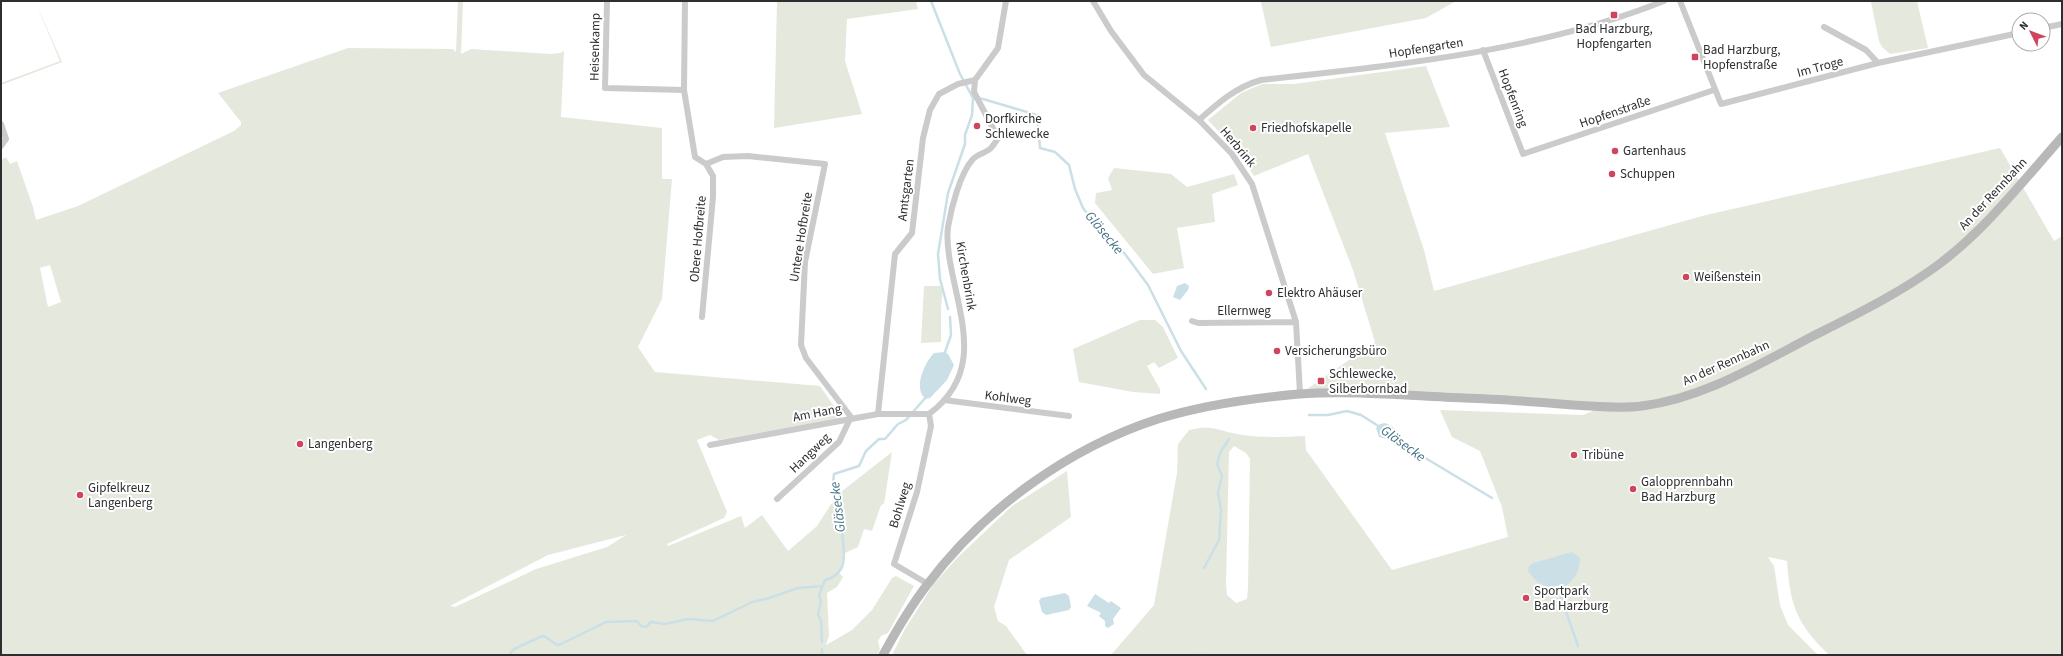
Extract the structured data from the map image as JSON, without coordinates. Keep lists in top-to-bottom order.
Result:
{
  "streets": {
    "main road": ["An der Rennbahn"],
    "street": [
      "Heisenkamp",
      "Hopfengarten",
      "Im Troge",
      "Hopfenring",
      "Hopfenstraße",
      "Herbrink",
      "Amtsgarten",
      "Untere Hofbreite",
      "Obere Hofbreite",
      "Kirchenbrink",
      "Ellernweg",
      "Kohlweg",
      "Am Hang",
      "Hangweg",
      "Bohlweg"
    ]
  },
  "crossings": [
    ["Hopfengarten", "Hopfenring"],
    ["Hopfengarten", "Herbrink"],
    ["Im Troge", "Hopfenstraße"],
    ["Hopfenring", "Hopfenstraße"],
    ["Herbrink", "An der Rennbahn"],
    ["Herbrink", "Ellernweg"],
    ["Amtsgarten", "Kirchenbrink"],
    ["Amtsgarten", "Am Hang"],
    ["An der Rennbahn", "Bohlweg"],
    ["Untere Hofbreite", "Obere Hofbreite"],
    ["Untere Hofbreite", "Am Hang"],
    ["Untere Hofbreite", "Hangweg"],
    ["Kirchenbrink", "Kohlweg"],
    ["Kirchenbrink", "Am Hang"],
    ["Kirchenbrink", "Bohlweg"],
    ["Am Hang", "Hangweg"],
    ["Am Hang", "Bohlweg"]
  ],
  "water": ["Gläsecke"],
  "places": {
    "transit": ["Bad Harzburg, Hopfengarten", "Bad Harzburg, Hopfenstraße", "Schlewecke, Silberbornbad"],
    "other": [
      "Dorfkirche Schlewecke",
      "Friedhofskapelle",
      "Gartenhaus",
      "Schuppen",
      "Weißenstein",
      "Elektro Ahäuser",
      "Versicherungsbüro",
      "Langenberg",
      "Tribüne",
      "Galopprennbahn Bad Harzburg",
      "Gipfelkreuz Langenberg",
      "Sportpark Bad Harzburg"
    ]
  },
  "north": "top left"
}
